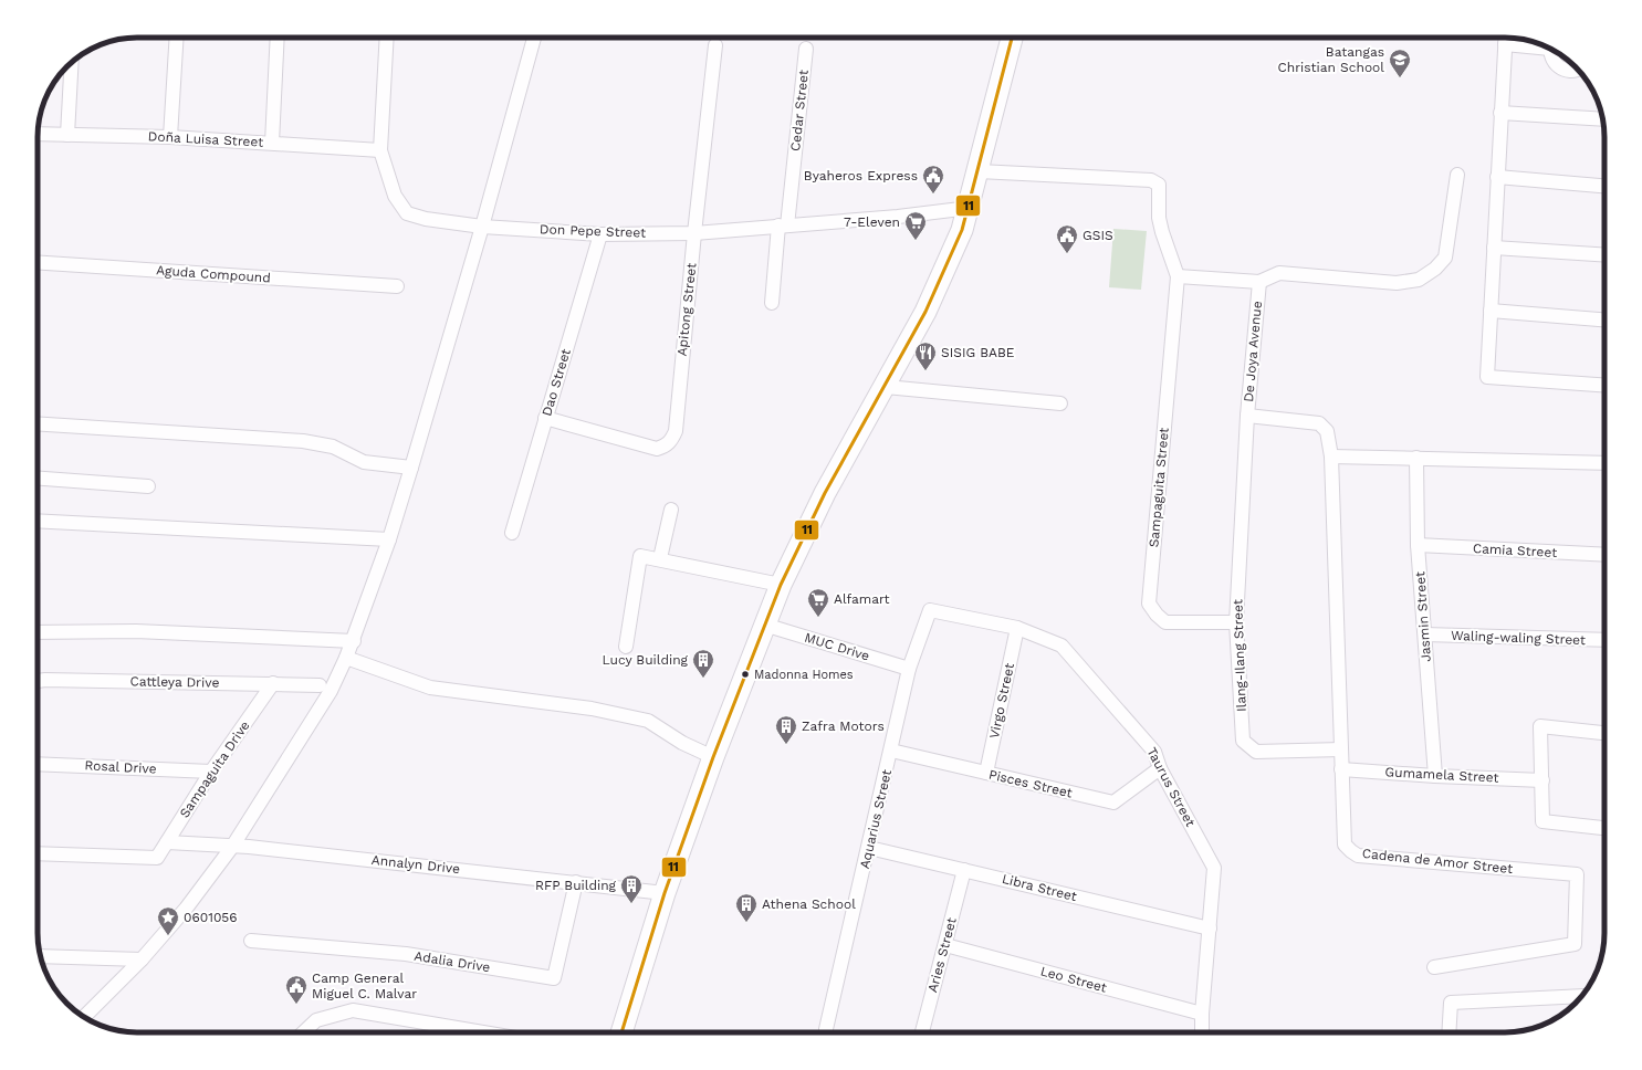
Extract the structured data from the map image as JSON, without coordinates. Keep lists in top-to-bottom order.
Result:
{
  "streets": {
    "street": [
      "Cedar Street",
      "Doña Luisa Street",
      "Don Pepe Street",
      "Aguda Compound",
      "Apitong Street",
      "De Joya Avenue",
      "Dao Street",
      "Sampaguita Street",
      "Camia Street",
      "Jasmin Street",
      "Waling-waling Street",
      "MUC Drive",
      "Ilang-Ilang Street",
      "Cattleya Drive",
      "Virgo Street",
      "Rosal Drive",
      "Sampaguita Drive",
      "Gumamela Street",
      "Pisces Street",
      "Taurus Street",
      "Aquarius Street",
      "Cadena de Amor Street",
      "Annalyn Drive",
      "Libra Street",
      "Aries Street",
      "Adalia Drive",
      "Leo Street"
    ]
  },
  "crossings": [
    ["Cedar Street", "Don Pepe Street"],
    ["Doña Luisa Street", "Don Pepe Street"],
    ["Don Pepe Street", "Apitong Street"],
    ["Don Pepe Street", "Dao Street"],
    ["Apitong Street", "Dao Street"],
    ["De Joya Avenue", "Sampaguita Street"],
    ["De Joya Avenue", "Ilang-Ilang Street"],
    ["De Joya Avenue", "Cadena de Amor Street"],
    ["Sampaguita Street", "Ilang-Ilang Street"],
    ["Camia Street", "Jasmin Street"],
    ["Jasmin Street", "Waling-waling Street"],
    ["Jasmin Street", "Gumamela Street"],
    ["MUC Drive", "Aquarius Street"],
    ["Ilang-Ilang Street", "Cadena de Amor Street"],
    ["Cattleya Drive", "Sampaguita Drive"],
    ["Virgo Street", "Pisces Street"],
    ["Virgo Street", "Taurus Street"],
    ["Rosal Drive", "Sampaguita Drive"],
    ["Sampaguita Drive", "Annalyn Drive"],
    ["Gumamela Street", "Cadena de Amor Street"],
    ["Pisces Street", "Taurus Street"],
    ["Pisces Street", "Aquarius Street"],
    ["Taurus Street", "Aquarius Street"],
    ["Taurus Street", "Libra Street"],
    ["Taurus Street", "Leo Street"],
    ["Aquarius Street", "Libra Street"],
    ["Annalyn Drive", "Adalia Drive"],
    ["Libra Street", "Aries Street"],
    ["Aries Street", "Leo Street"]
  ],
  "places": {
    "school or university": ["Batangas Christian School"],
    "public building": ["Byaheros Express", "GSIS", "Camp General Miguel C. Malvar"],
    "supermarket": ["7-Eleven", "Alfamart"],
    "restaurant": ["SISIG BABE"],
    "other": ["Madonna Homes"],
    "building": [
      "Lucy Building",
      "Zafra Motors",
      "RFP Building",
      "Athena School"
    ],
    "place": ["0601056"]
  },
  "lines": ["transit line 11"]
}
